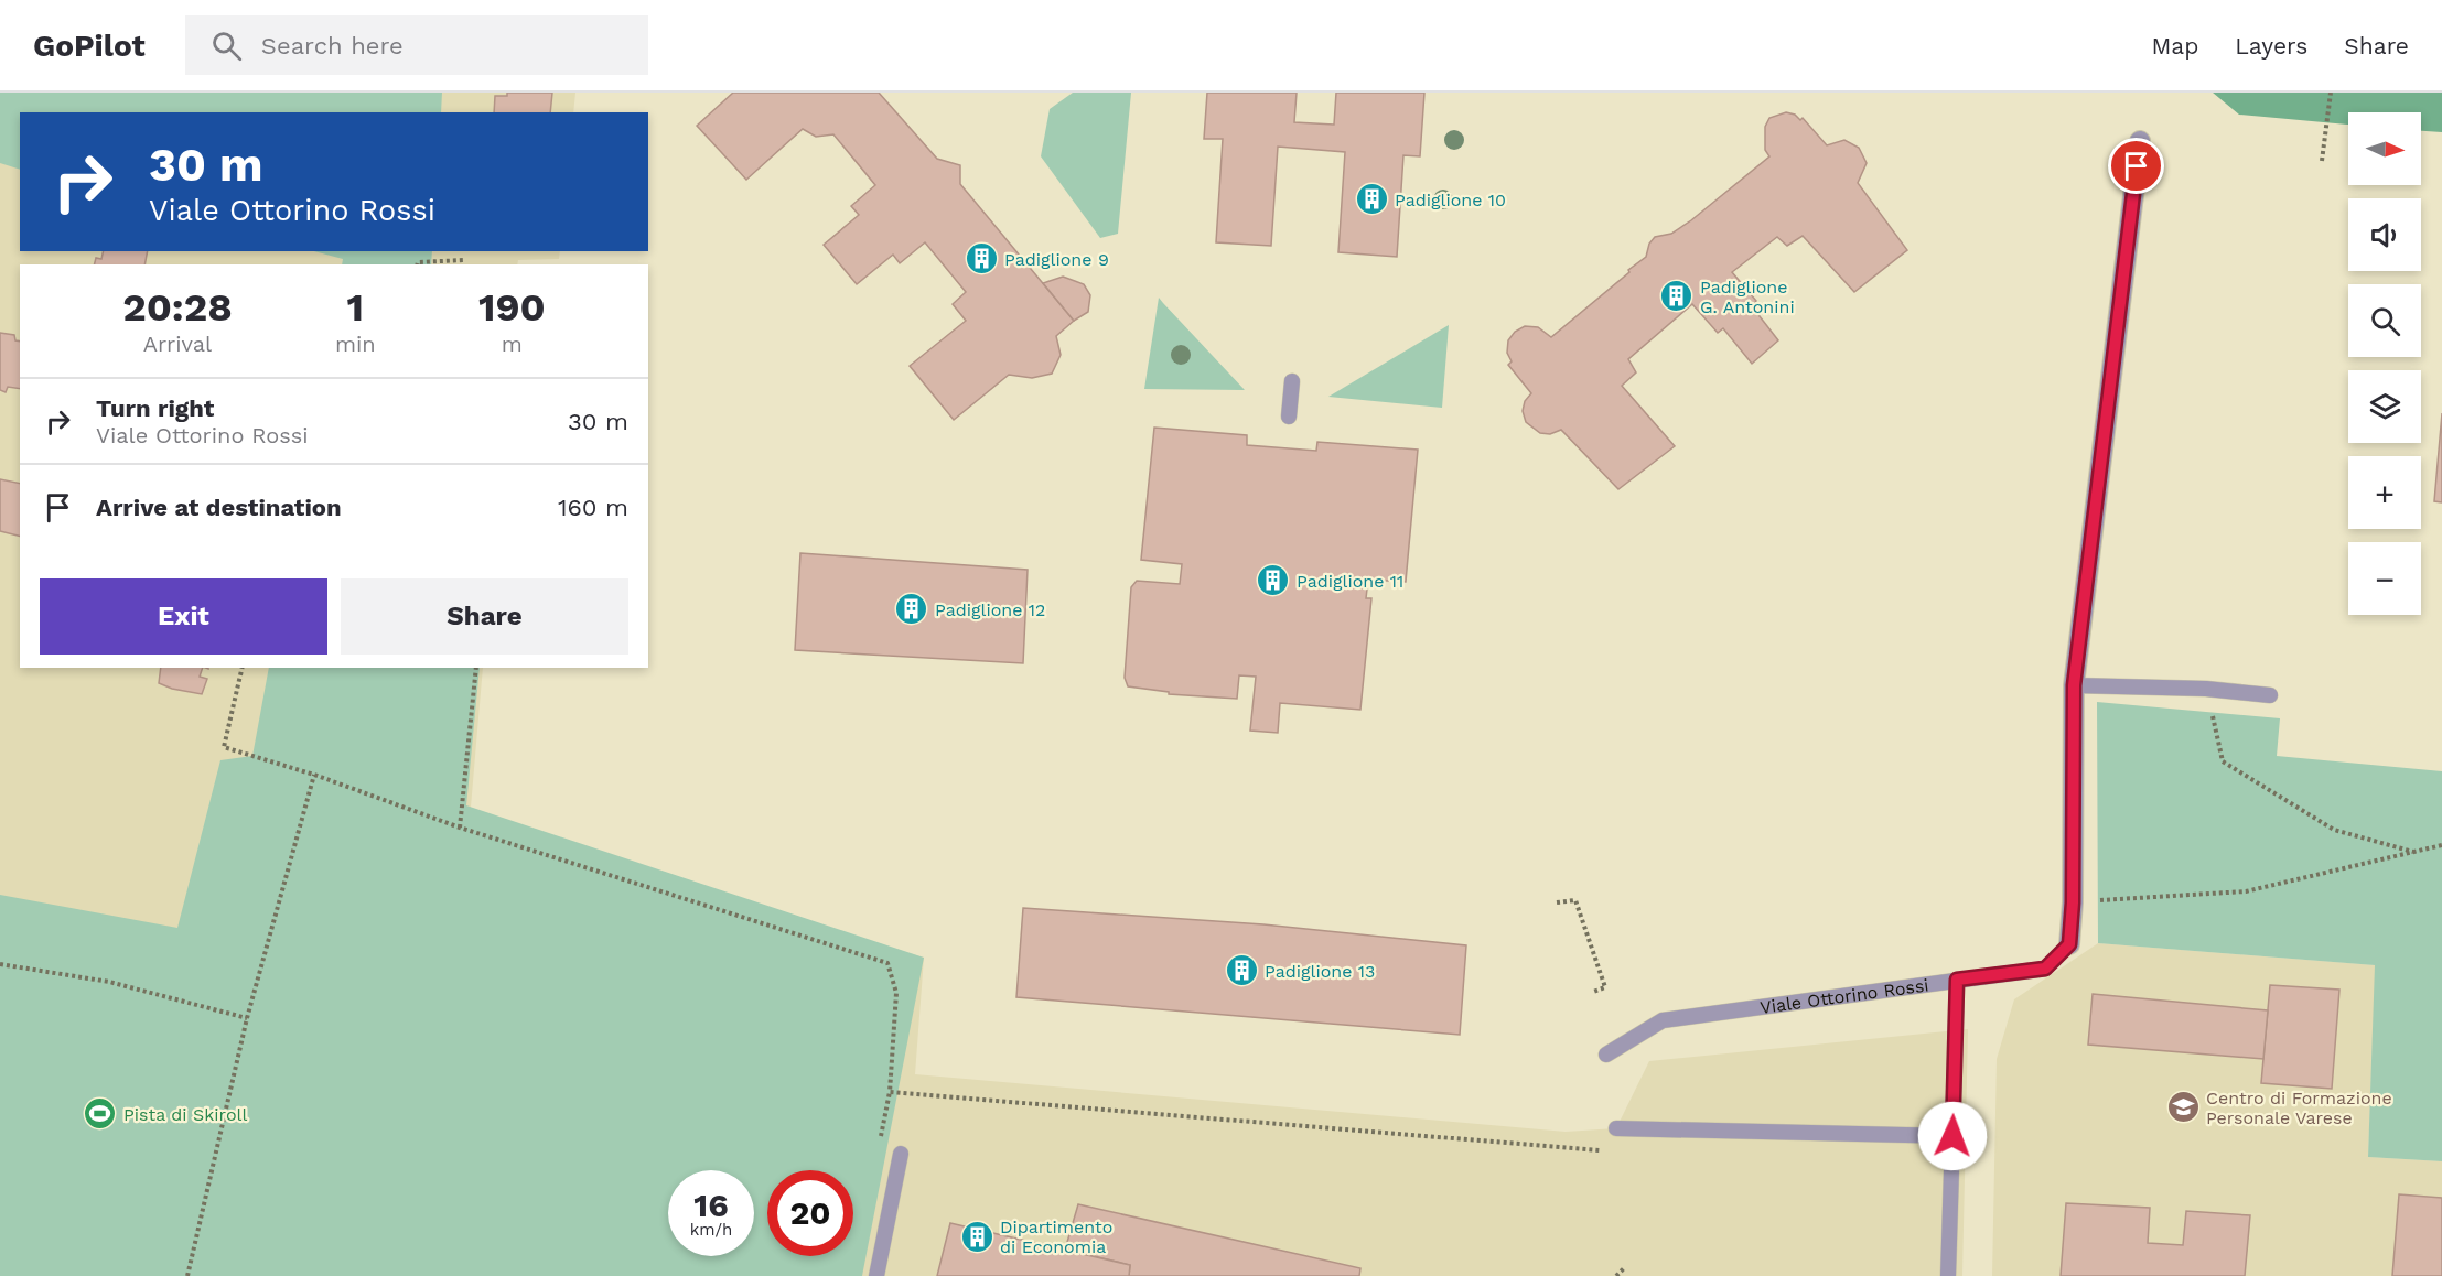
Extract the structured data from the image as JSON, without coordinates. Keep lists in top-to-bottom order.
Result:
{
  "streets": {
    "street": ["Viale Ottorino Rossi"]
  },
  "places": {
    "building": [
      "Padiglione 10",
      "Padiglione 9",
      "Padiglione G. Antonini",
      "Padiglione 11",
      "Padiglione 12",
      "Padiglione 13",
      "Dipartimento di Economia"
    ],
    "school or university": ["Centro di Formazione Personale Varese"],
    "sports": ["Pista di Skiroll"]
  },
  "north": "right",
  "page": {
    "header": "GoPilot",
    "search": "Search here",
    "nav": ["Map", "Layers", "Share"],
    "map_buttons": ["+", "−"],
    "turn": ["30 m", "Viale Ottorino Rossi"],
    "eta": [
      "20:28",
      "Arrival",
      "1",
      "min",
      "190",
      "m"
    ],
    "list": [
      {
        "name": "Turn right",
        "note": "Viale Ottorino Rossi",
        "value": "30 m"
      },
      {
        "name": "Arrive at destination",
        "value": "160 m"
      }
    ],
    "buttons": ["Exit", "Share"],
    "speed": "16 km/h",
    "limit": "20"
  }
}
